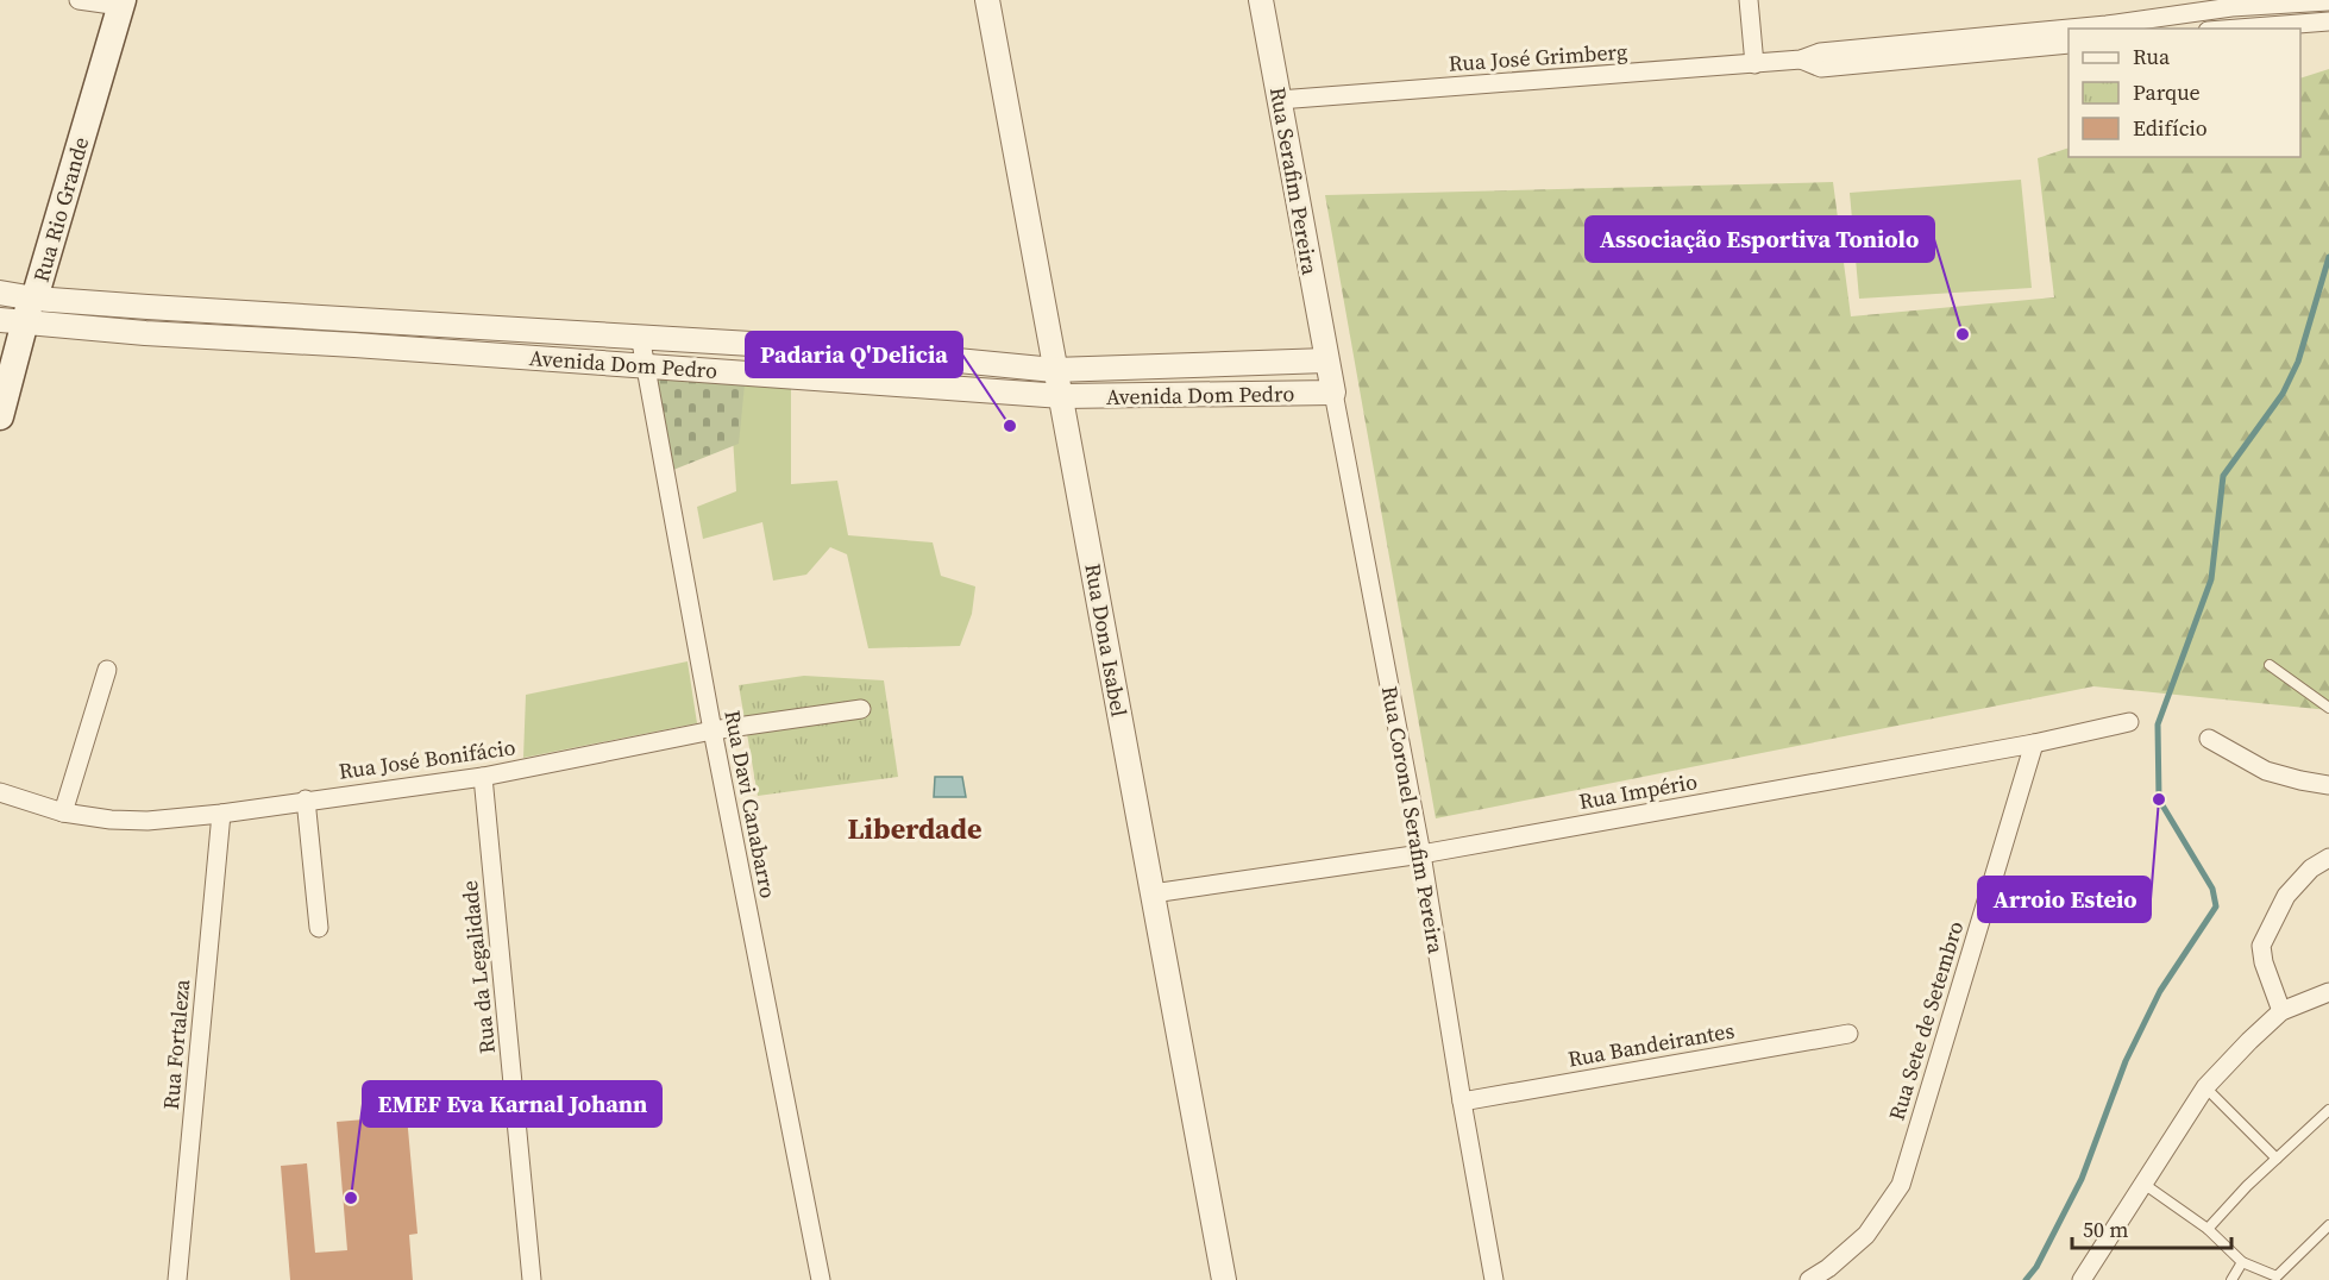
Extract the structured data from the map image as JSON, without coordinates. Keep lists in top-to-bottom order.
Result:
{
  "streets": {
    "main road": ["Rua Rio Grande"],
    "street": [
      "Rua José Grimberg",
      "Rua Serafim Pereira",
      "Avenida Dom Pedro",
      "Rua Dona Isabel",
      "Rua José Bonifácio",
      "Rua Império",
      "Rua Davi Canabarro",
      "Rua Coronel Serafim Pereira",
      "Rua da Legalidade",
      "Rua Sete de Setembro",
      "Rua Fortaleza",
      "Rua Bandeirantes"
    ]
  },
  "crossings": [
    ["Rua José Grimberg", "Rua Serafim Pereira"],
    ["Rua Serafim Pereira", "Avenida Dom Pedro"],
    ["Rua Serafim Pereira", "Rua Coronel Serafim Pereira"],
    ["Rua Rio Grande", "Avenida Dom Pedro"],
    ["Avenida Dom Pedro", "Rua Dona Isabel"],
    ["Avenida Dom Pedro", "Rua Davi Canabarro"],
    ["Avenida Dom Pedro", "Rua Coronel Serafim Pereira"],
    ["Rua Dona Isabel", "Rua Império"],
    ["Rua José Bonifácio", "Rua Davi Canabarro"],
    ["Rua José Bonifácio", "Rua da Legalidade"],
    ["Rua José Bonifácio", "Rua Fortaleza"],
    ["Rua Império", "Rua Coronel Serafim Pereira"],
    ["Rua Império", "Rua Sete de Setembro"],
    ["Rua Coronel Serafim Pereira", "Rua Bandeirantes"]
  ],
  "districts": ["Liberdade"],
  "places": [
    "Associação Esportiva Toniolo",
    "Padaria Q'Delicia",
    "Arroio Esteio",
    "EMEF Eva Karnal Johann"
  ],
  "legend": ["Rua", "Parque", "Edifício"],
  "scale_bar": "50 m"
}
